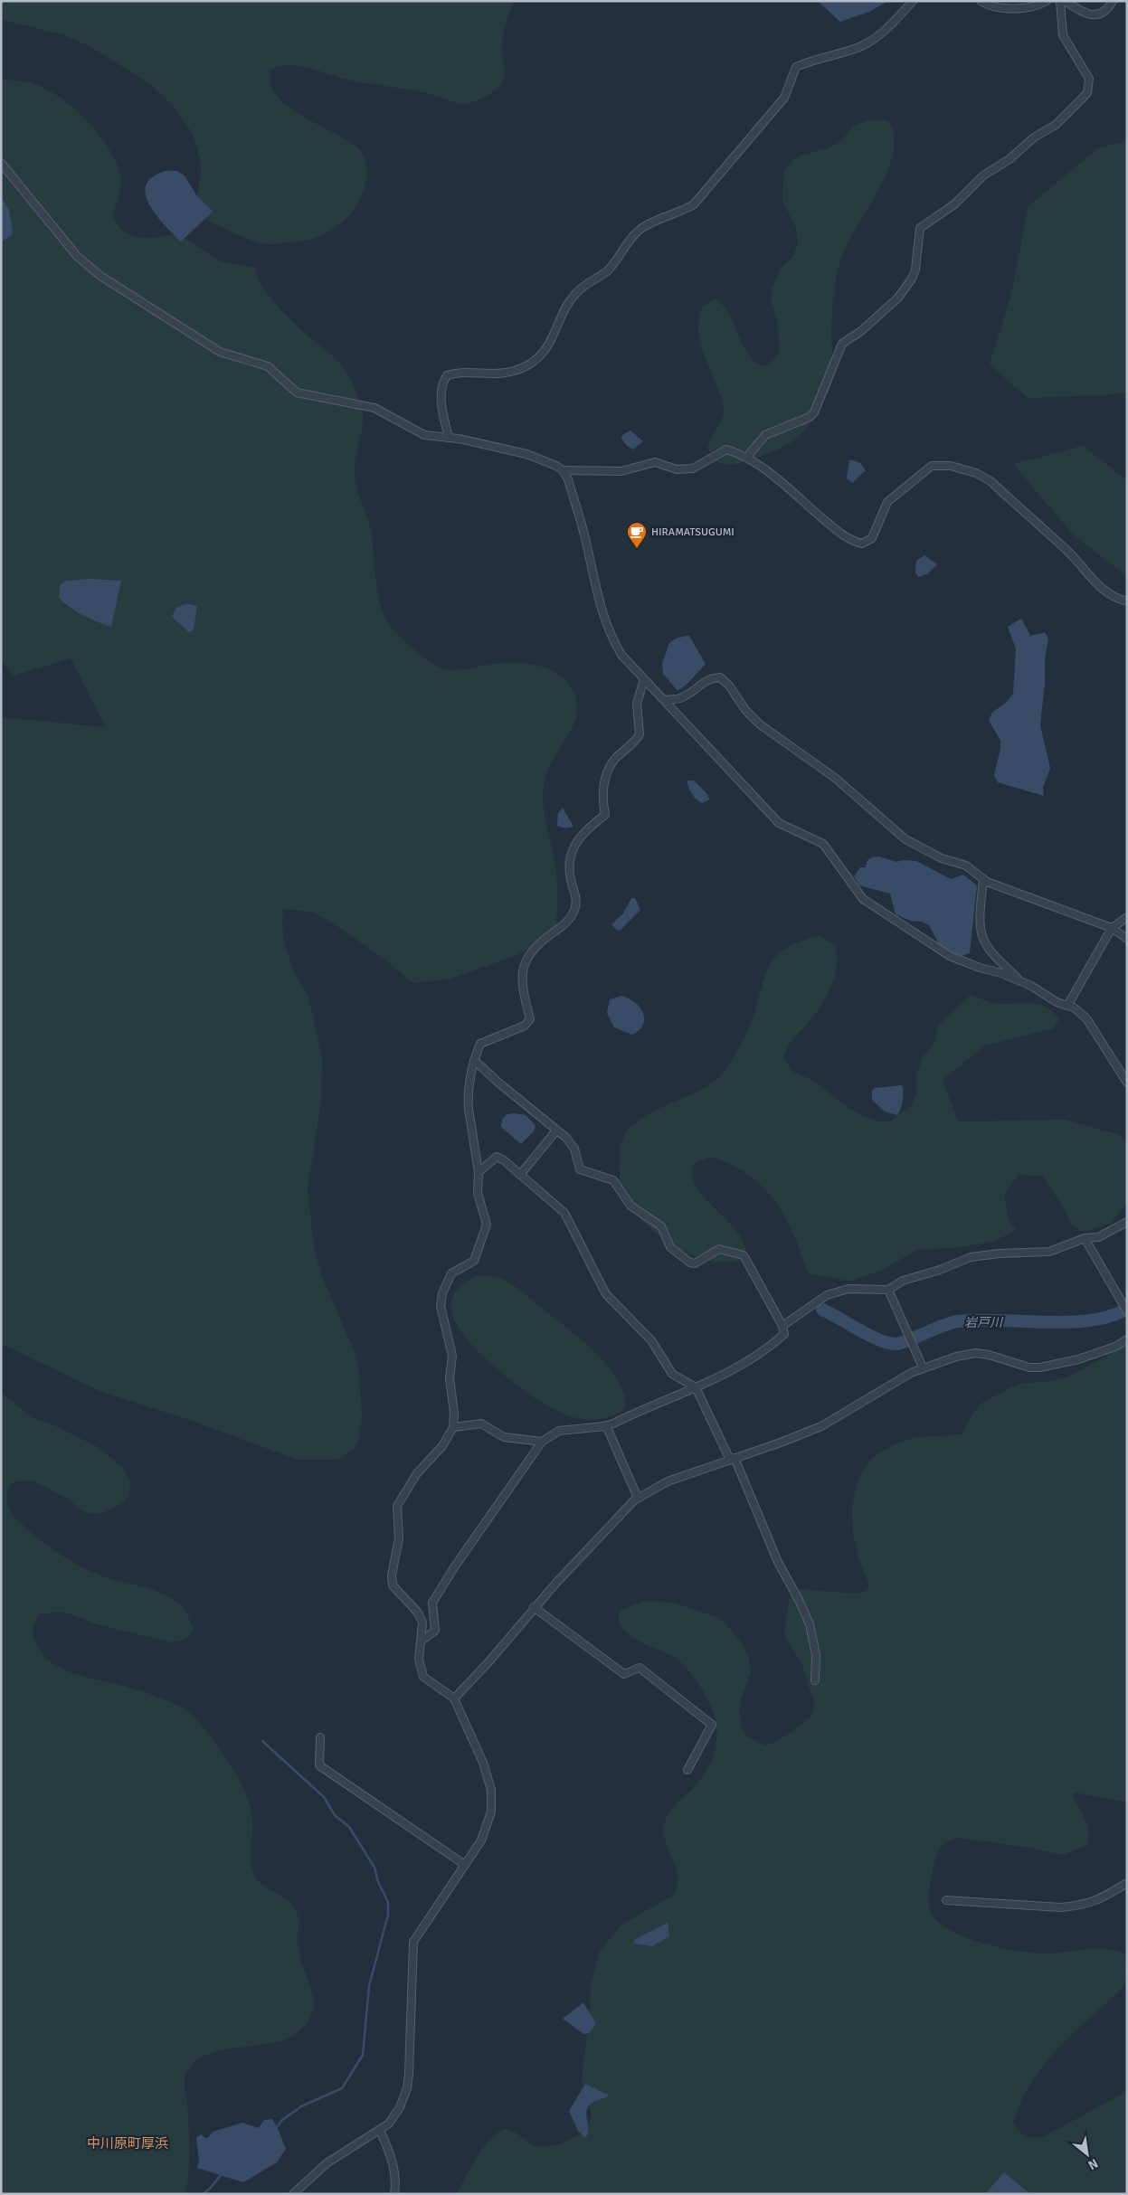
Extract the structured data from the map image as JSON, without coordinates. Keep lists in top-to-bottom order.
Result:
{
  "districts": ["中川原町厚浜"],
  "water": ["岩戸川"],
  "places": {
    "cafe": ["HIRAMATSUGUMI"]
  },
  "north": "bottom right"
}
